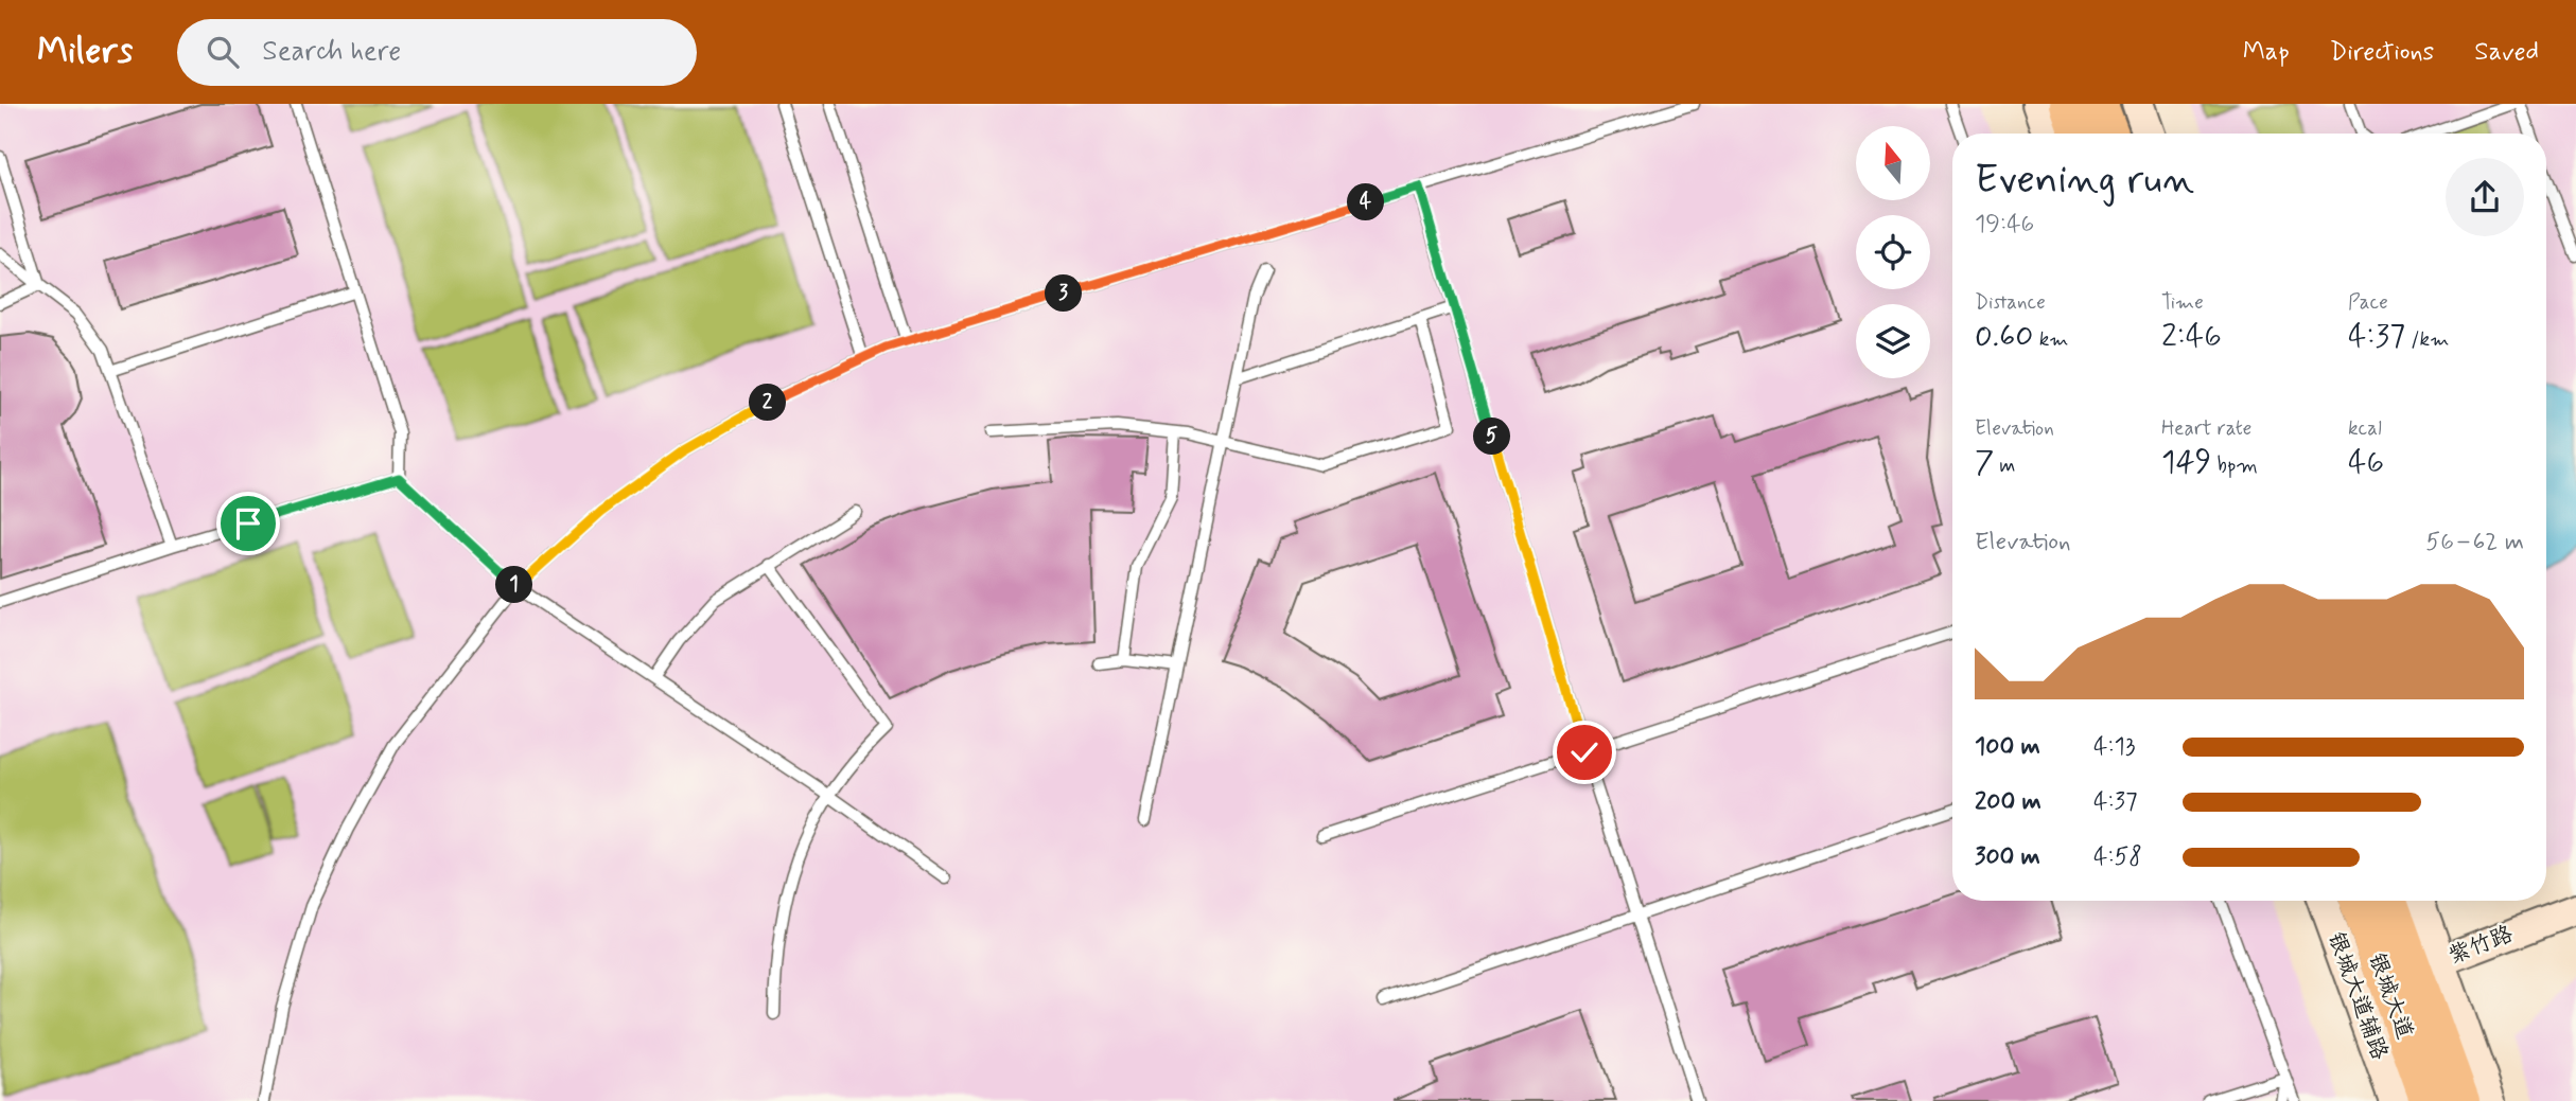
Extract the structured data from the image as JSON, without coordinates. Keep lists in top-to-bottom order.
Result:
{
  "streets": {
    "main road": ["银城大道"],
    "street": ["紫竹路", "银城大道辅路"]
  },
  "crossings": [
    ["紫竹路", "银城大道"]
  ],
  "north": "top",
  "page": {
    "header": "Milers",
    "search": "Search here",
    "nav": ["Map", "Directions", "Saved"],
    "heading": ["Evening run", "19:46"],
    "pins": [
      "4",
      "3",
      "2",
      "5",
      "1"
    ],
    "stats": [
      ["Distance", "0.60 km"],
      ["Time", "2:46"],
      ["Pace", "4:37 /km"],
      ["Elevation", "7 m"],
      ["Heart rate", "149 bpm"],
      ["kcal", "46"]
    ],
    "chart": ["Elevation", "56–62 m"],
    "list": [
      {
        "name": "100 m",
        "note": "4:13"
      },
      {
        "name": "200 m",
        "note": "4:37"
      },
      {
        "name": "300 m",
        "note": "4:58"
      }
    ]
  }
}
